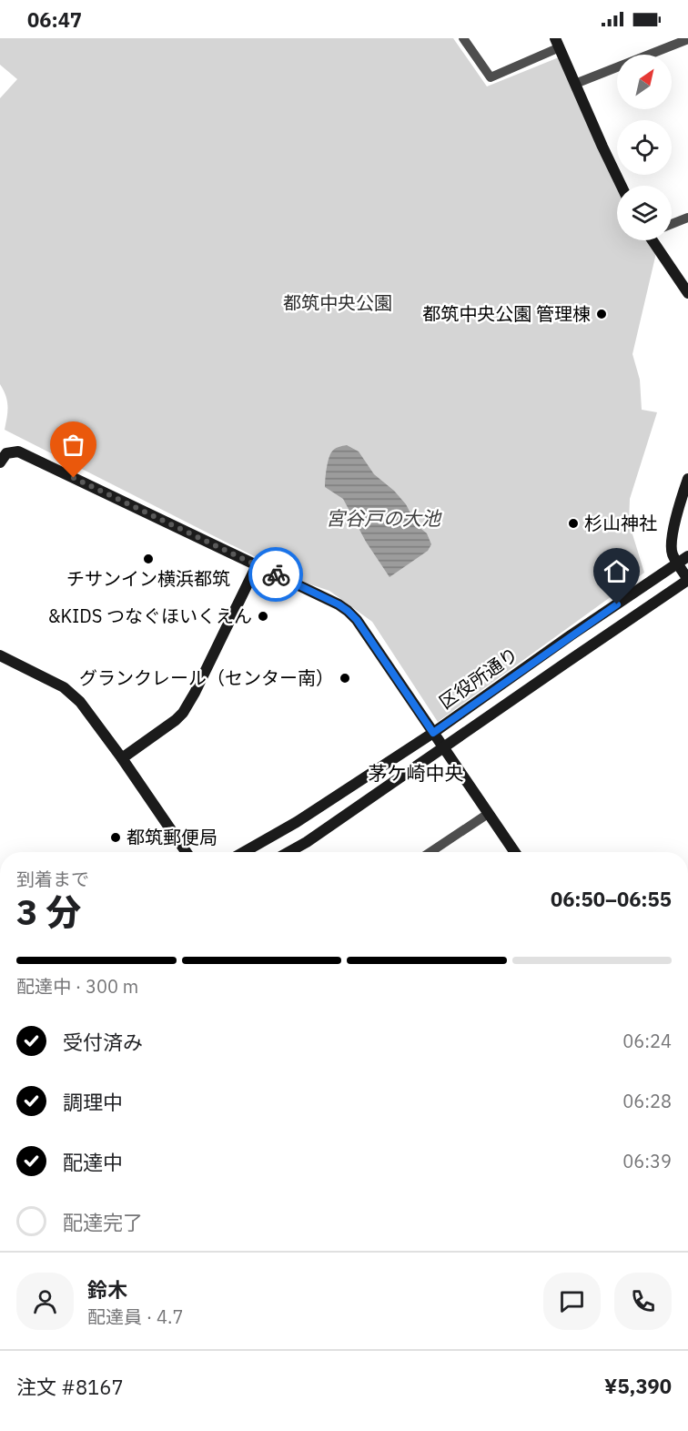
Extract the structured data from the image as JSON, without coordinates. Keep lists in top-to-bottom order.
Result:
{
  "streets": {
    "street": ["区役所通り"]
  },
  "districts": ["茅ケ崎中央"],
  "water": ["宮谷戸の大池"],
  "parks": ["都筑中央公園"],
  "places": [
    "都筑中央公園 管理棟",
    "杉山神社",
    "チサンイン横浜都筑",
    "&KIDS つなぐほいくえん",
    "グランクレール（センター南）",
    "都筑郵便局"
  ],
  "north": "top right",
  "page": {
    "status": "06:47",
    "heading": ["3 分", "到着まで", "06:50–06:55"],
    "panel": [
      "鈴木",
      "配達員 · 4.7",
      "注文 #8167",
      "¥5,390"
    ],
    "bar": "配達中 · 300 m",
    "list": [
      ["受付済み", "06:24"],
      ["調理中", "06:28"],
      ["配達中", "06:39"],
      "配達完了"
    ]
  }
}
